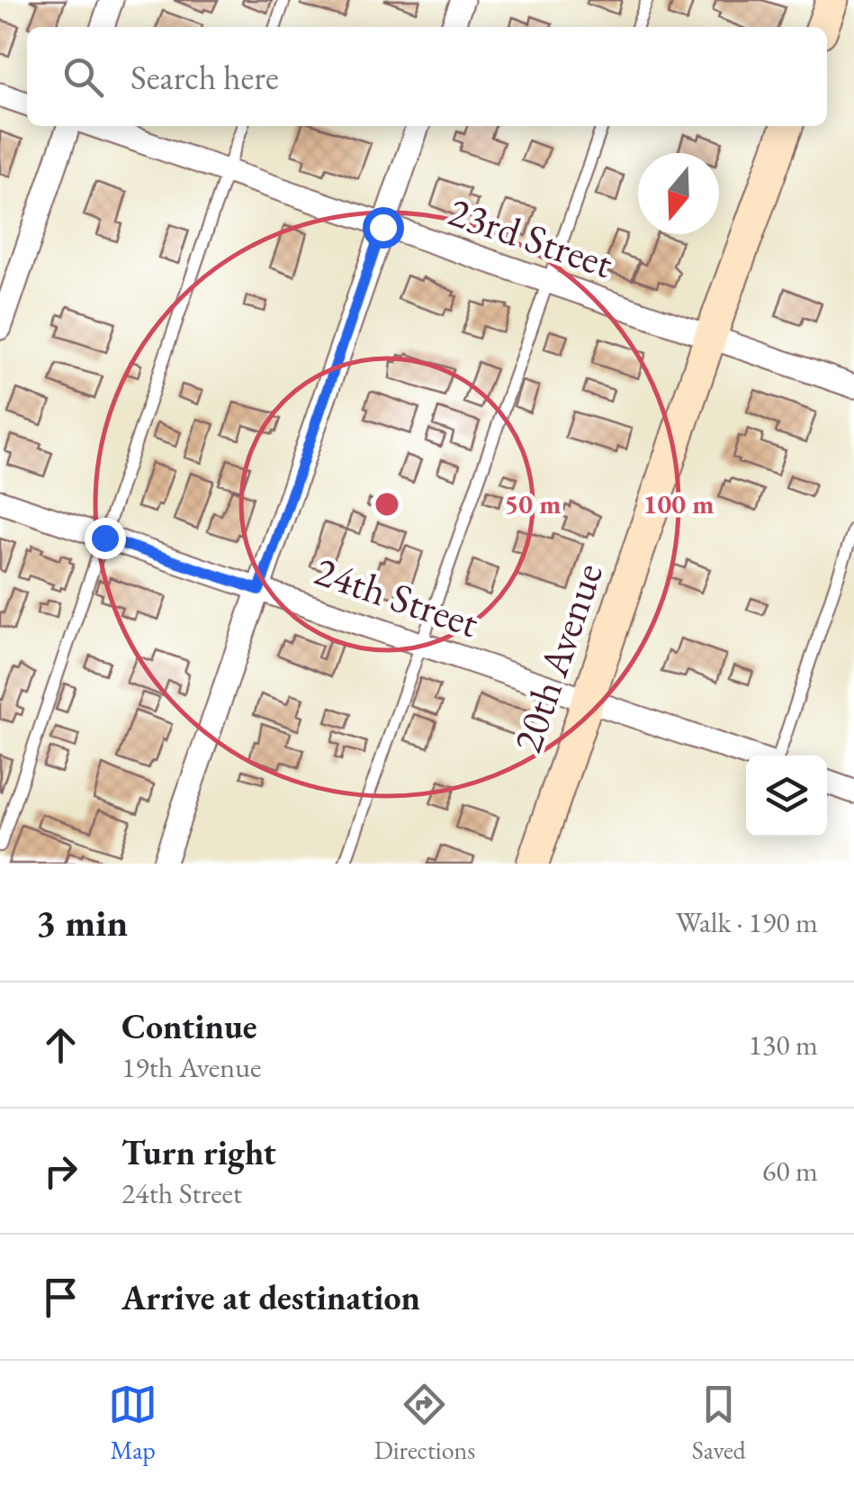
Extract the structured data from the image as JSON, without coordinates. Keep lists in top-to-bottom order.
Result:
{
  "streets": {
    "street": ["23rd Street", "24th Street", "20th Avenue"]
  },
  "crossings": [
    ["23rd Street", "20th Avenue"],
    ["24th Street", "20th Avenue"]
  ],
  "north": "bottom",
  "page": {
    "search": "Search here",
    "heading": ["3 min", "Walk · 190 m"],
    "list": [
      ["Continue", "19th Avenue", "130 m"],
      ["Turn right", "24th Street", "60 m"],
      "Arrive at destination"
    ],
    "nav": ["Map", "Directions", "Saved"]
  },
  "rings": ["50 m", "100 m"]
}
